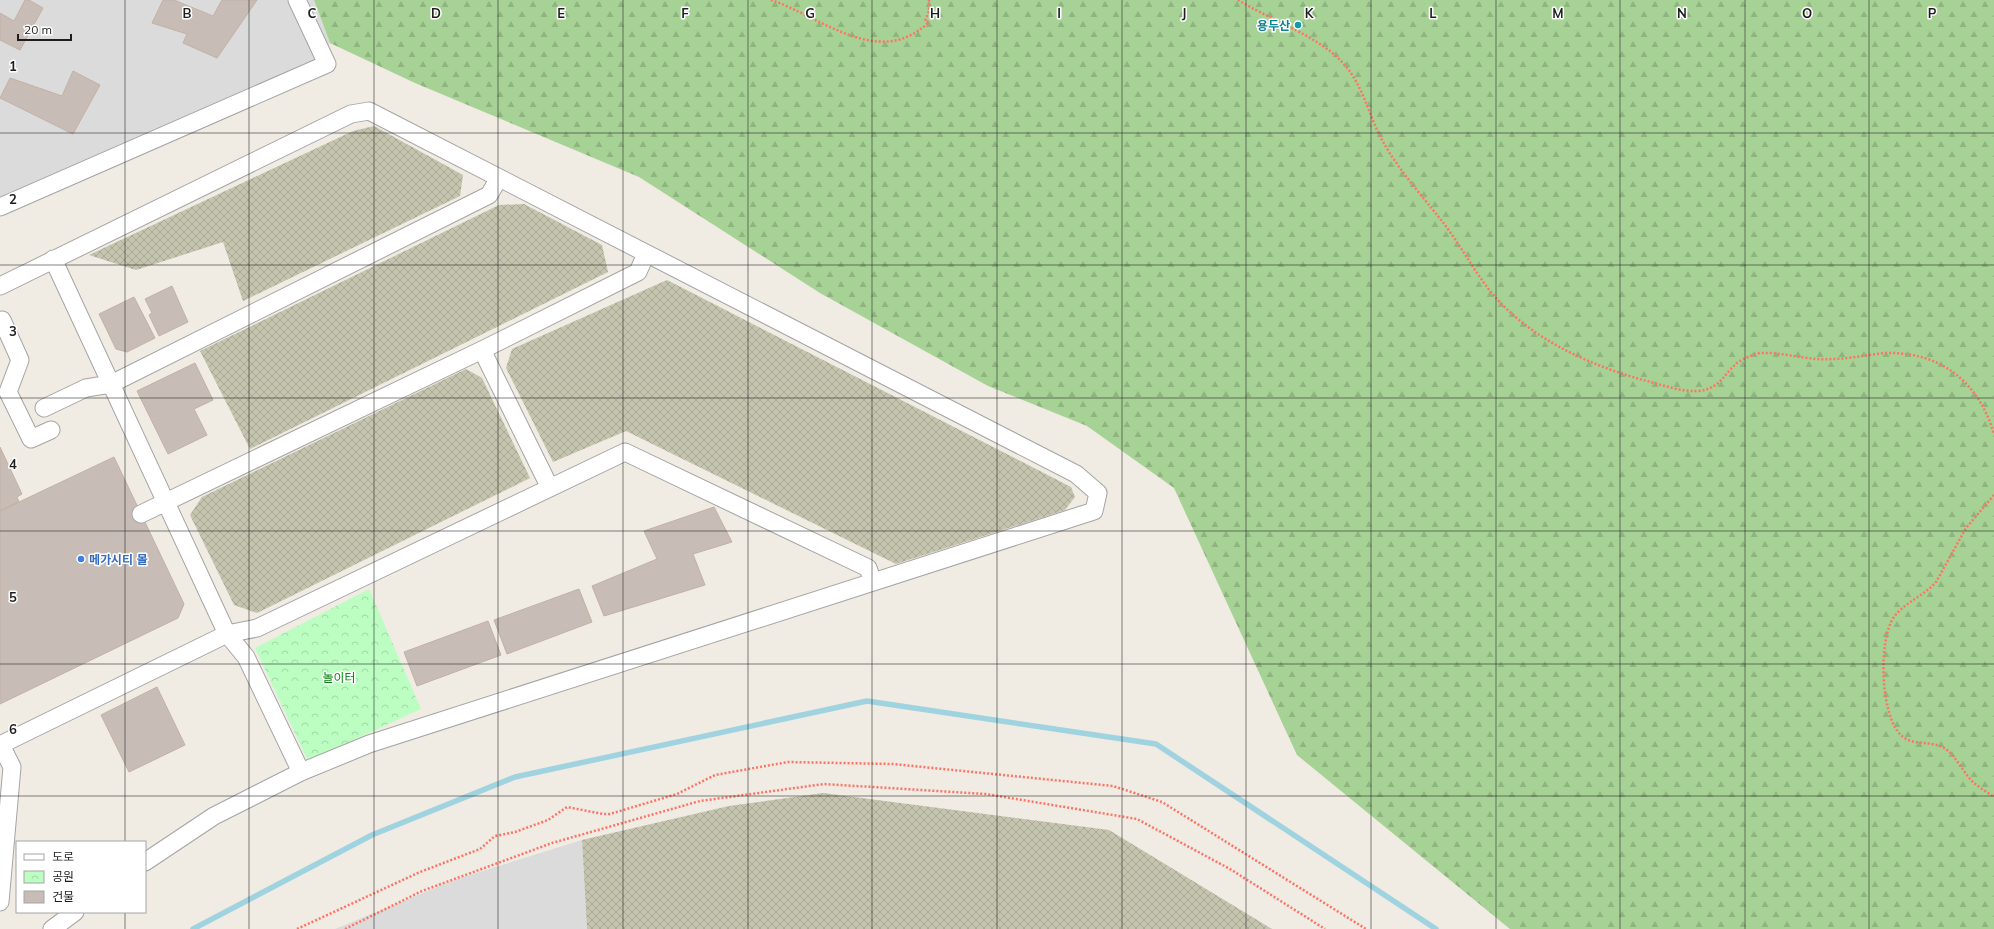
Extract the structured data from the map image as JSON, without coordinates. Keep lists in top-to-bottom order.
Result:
{
  "parks": ["놀이터"],
  "places": ["용두산", "메가시티 몰"],
  "legend": ["도로", "공원", "건물"],
  "scale_bar": "20 m",
  "grid": {
    "columns": [
      "B",
      "C",
      "D",
      "E",
      "F",
      "G",
      "H",
      "I",
      "J",
      "K",
      "L",
      "M",
      "N",
      "O",
      "P"
    ],
    "rows": [
      "1",
      "2",
      "3",
      "4",
      "5",
      "6"
    ]
  }
}
